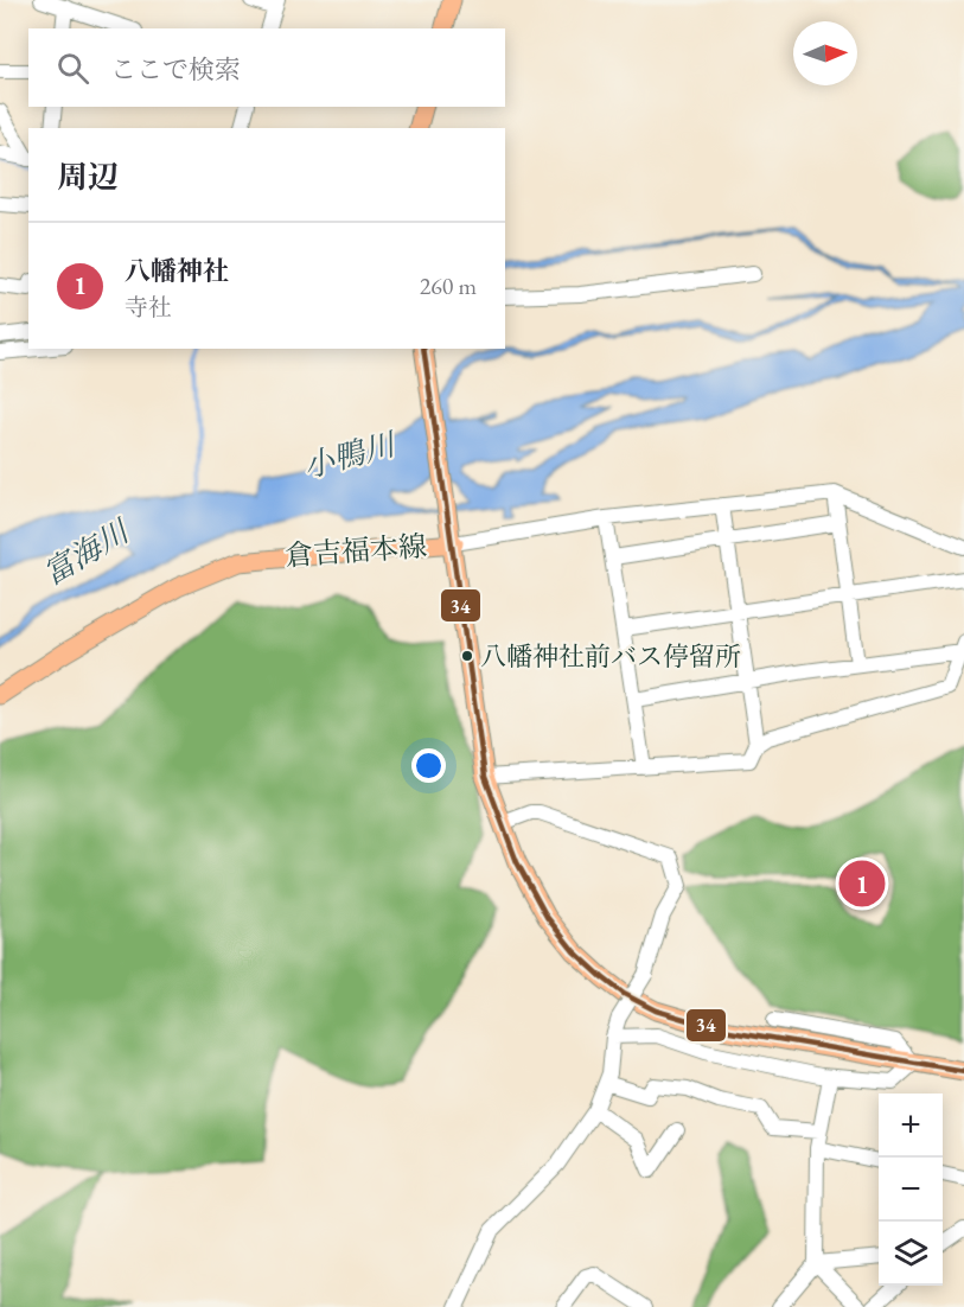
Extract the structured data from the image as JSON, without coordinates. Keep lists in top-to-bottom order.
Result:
{
  "streets": {
    "main road": ["倉吉福本線"]
  },
  "water": ["小鴨川", "富海川"],
  "places": ["八幡神社前バス停留所"],
  "lines": ["transit line 34"],
  "north": "right",
  "page": {
    "search": "ここで検索",
    "heading": "周辺",
    "list": [
      {
        "mark": "1",
        "name": "八幡神社",
        "note": "寺社",
        "value": "260 m"
      }
    ],
    "pins": "1",
    "map_buttons": ["+", "−"]
  }
}
